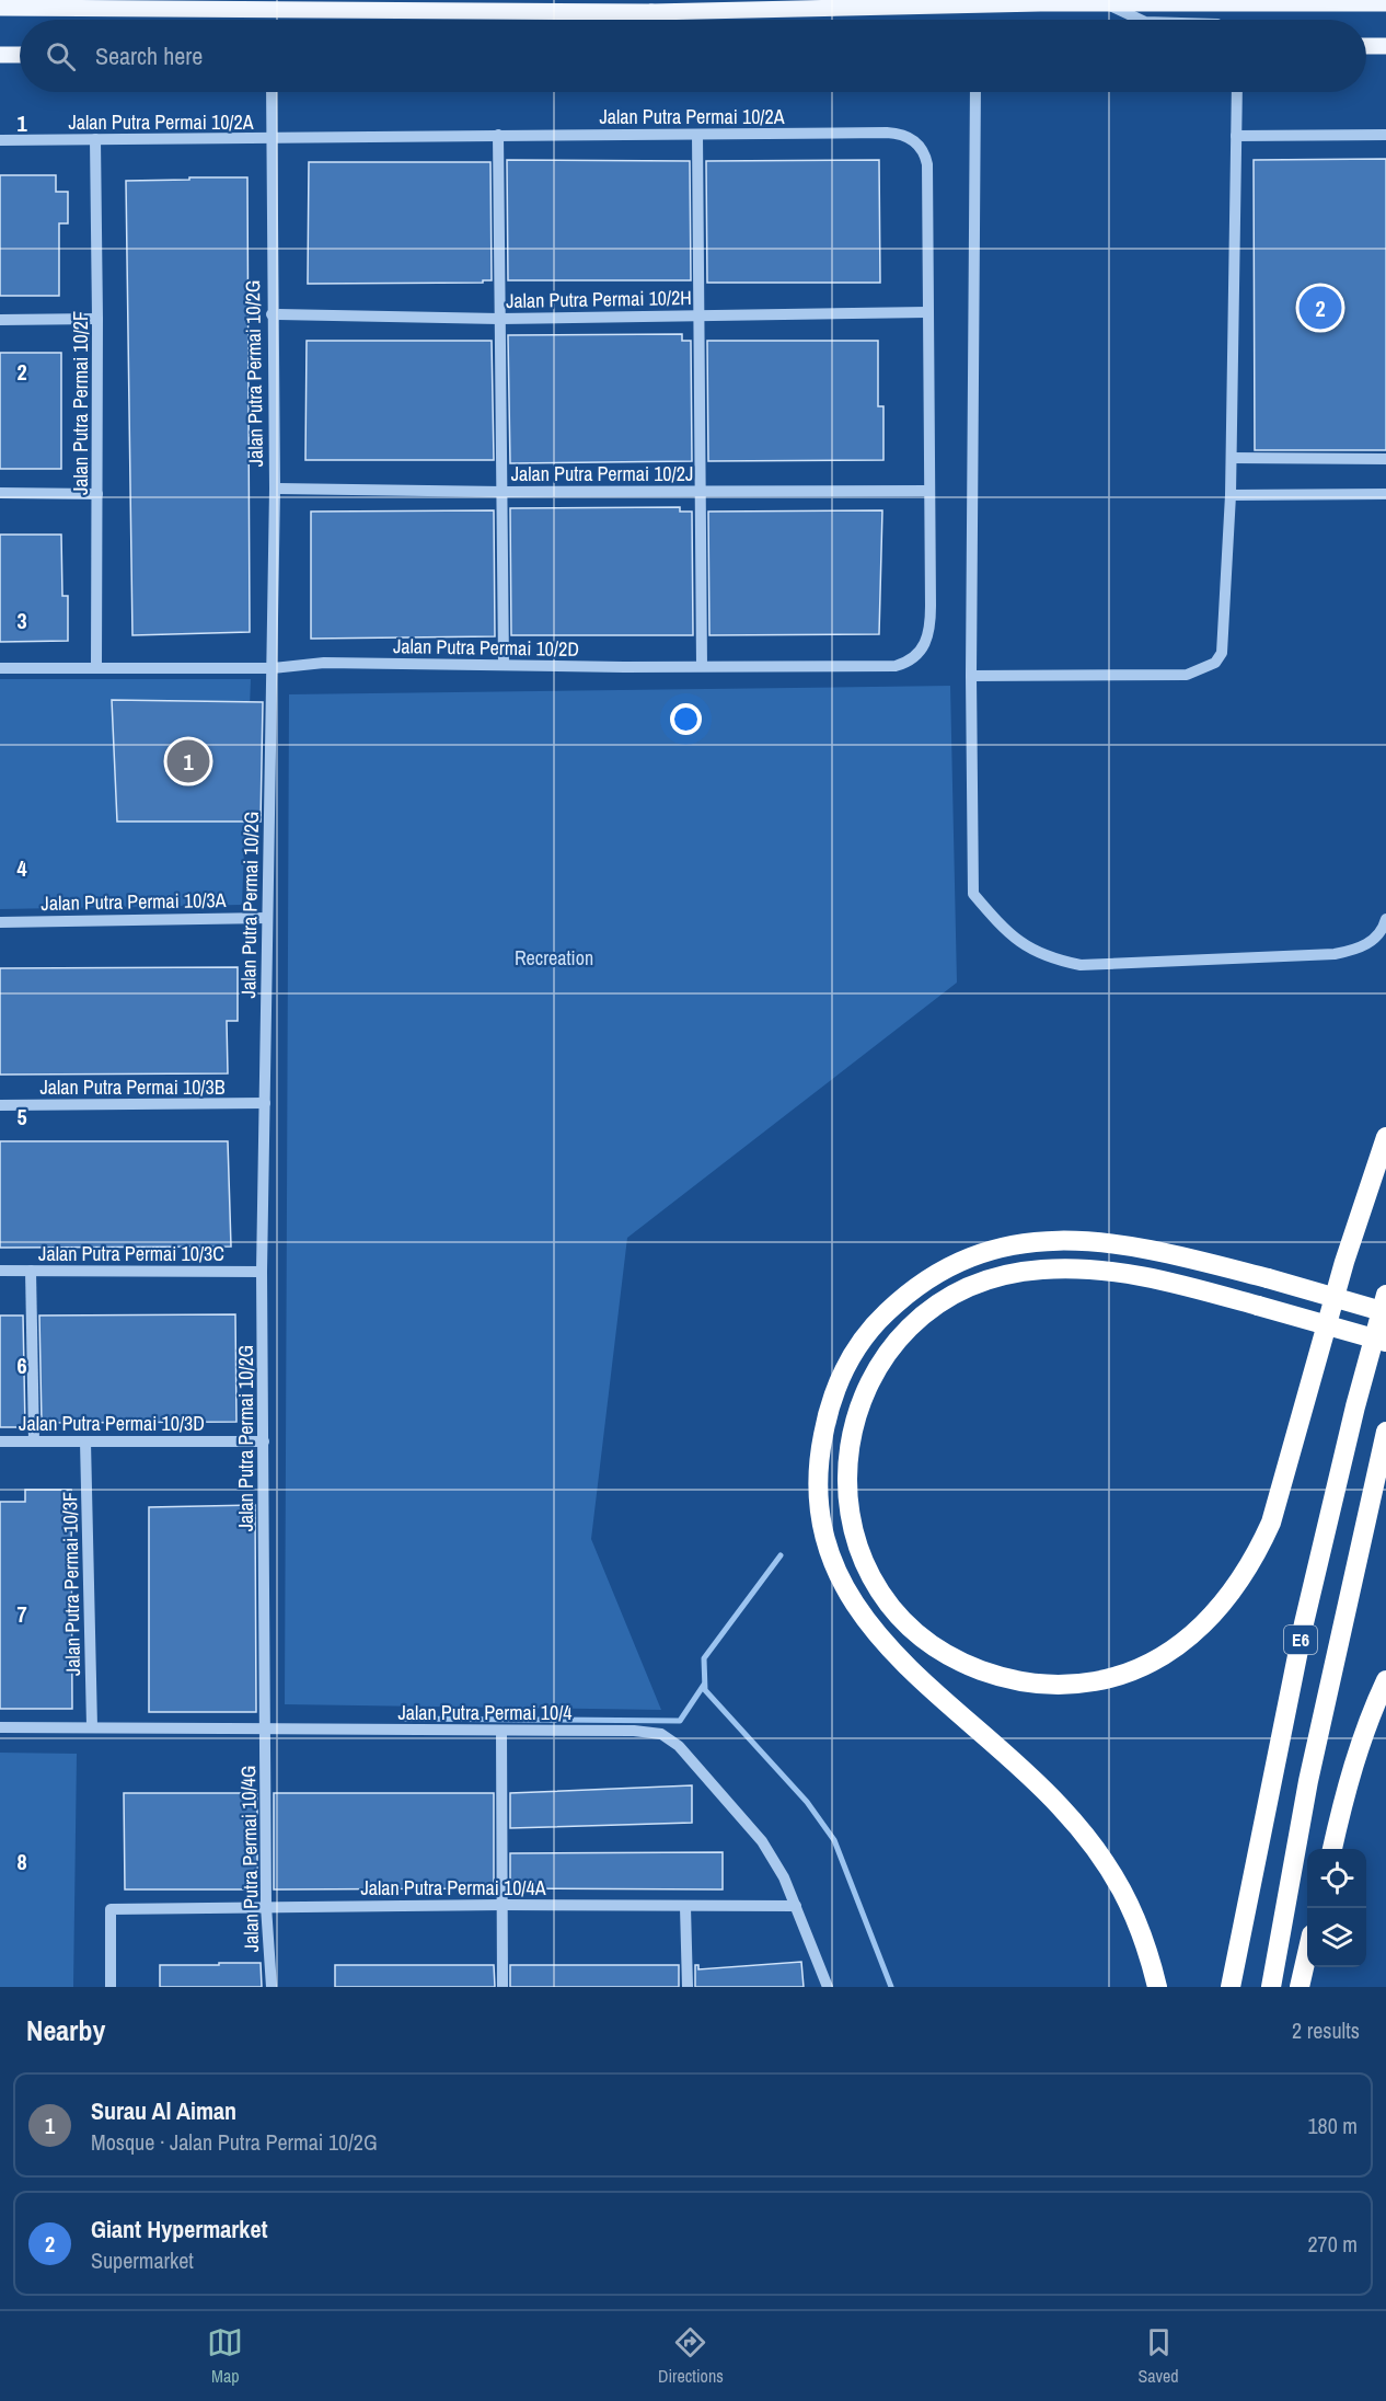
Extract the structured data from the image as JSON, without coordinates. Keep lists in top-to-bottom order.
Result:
{
  "streets": {
    "highway": ["E6"],
    "street": [
      "Jalan Putra Permai 10/2A",
      "Jalan Putra Permai 10/2H",
      "Jalan Putra Permai 10/2G",
      "Jalan Putra Permai 10/2F",
      "Jalan Putra Permai 10/2J",
      "Jalan Putra Permai 10/2D",
      "Jalan Putra Permai 10/3A",
      "Jalan Putra Permai 10/3B",
      "Jalan Putra Permai 10/3C",
      "Jalan Putra Permai 10/3D",
      "Jalan Putra Permai 10/3F",
      "Jalan Putra Permai 10/4",
      "Jalan Putra Permai 10/4G",
      "Jalan Putra Permai 10/4A"
    ]
  },
  "crossings": [
    ["Jalan Putra Permai 10/2A", "Jalan Putra Permai 10/2H"],
    ["Jalan Putra Permai 10/2A", "Jalan Putra Permai 10/2G"],
    ["Jalan Putra Permai 10/2A", "Jalan Putra Permai 10/2F"],
    ["Jalan Putra Permai 10/2A", "Jalan Putra Permai 10/2J"],
    ["Jalan Putra Permai 10/2A", "Jalan Putra Permai 10/2D"],
    ["Jalan Putra Permai 10/2H", "Jalan Putra Permai 10/2G"],
    ["Jalan Putra Permai 10/2G", "Jalan Putra Permai 10/2J"],
    ["Jalan Putra Permai 10/2G", "Jalan Putra Permai 10/2D"],
    ["Jalan Putra Permai 10/2G", "Jalan Putra Permai 10/3A"],
    ["Jalan Putra Permai 10/2G", "Jalan Putra Permai 10/3B"],
    ["Jalan Putra Permai 10/2G", "Jalan Putra Permai 10/3C"],
    ["Jalan Putra Permai 10/2G", "Jalan Putra Permai 10/3D"],
    ["Jalan Putra Permai 10/2G", "Jalan Putra Permai 10/4"],
    ["Jalan Putra Permai 10/2G", "Jalan Putra Permai 10/4G"],
    ["Jalan Putra Permai 10/2F", "Jalan Putra Permai 10/2D"],
    ["Jalan Putra Permai 10/3D", "Jalan Putra Permai 10/3F"],
    ["Jalan Putra Permai 10/3F", "Jalan Putra Permai 10/4"],
    ["Jalan Putra Permai 10/4", "Jalan Putra Permai 10/4G"],
    ["Jalan Putra Permai 10/4", "Jalan Putra Permai 10/4A"],
    ["Jalan Putra Permai 10/4G", "Jalan Putra Permai 10/4A"]
  ],
  "parks": ["Recreation"],
  "page": {
    "search": "Search here",
    "pins": ["2", "1"],
    "heading": ["Nearby", "2 results"],
    "list": [
      {
        "mark": "1",
        "name": "Surau Al Aiman",
        "note": "Mosque · Jalan Putra Permai 10/2G",
        "value": "180 m"
      },
      {
        "mark": "2",
        "name": "Giant Hypermarket",
        "note": "Supermarket",
        "value": "270 m"
      }
    ],
    "nav": ["Map", "Directions", "Saved"]
  },
  "grid": {
    "rows": [
      "1",
      "2",
      "3",
      "4",
      "5",
      "6",
      "7",
      "8"
    ]
  }
}
